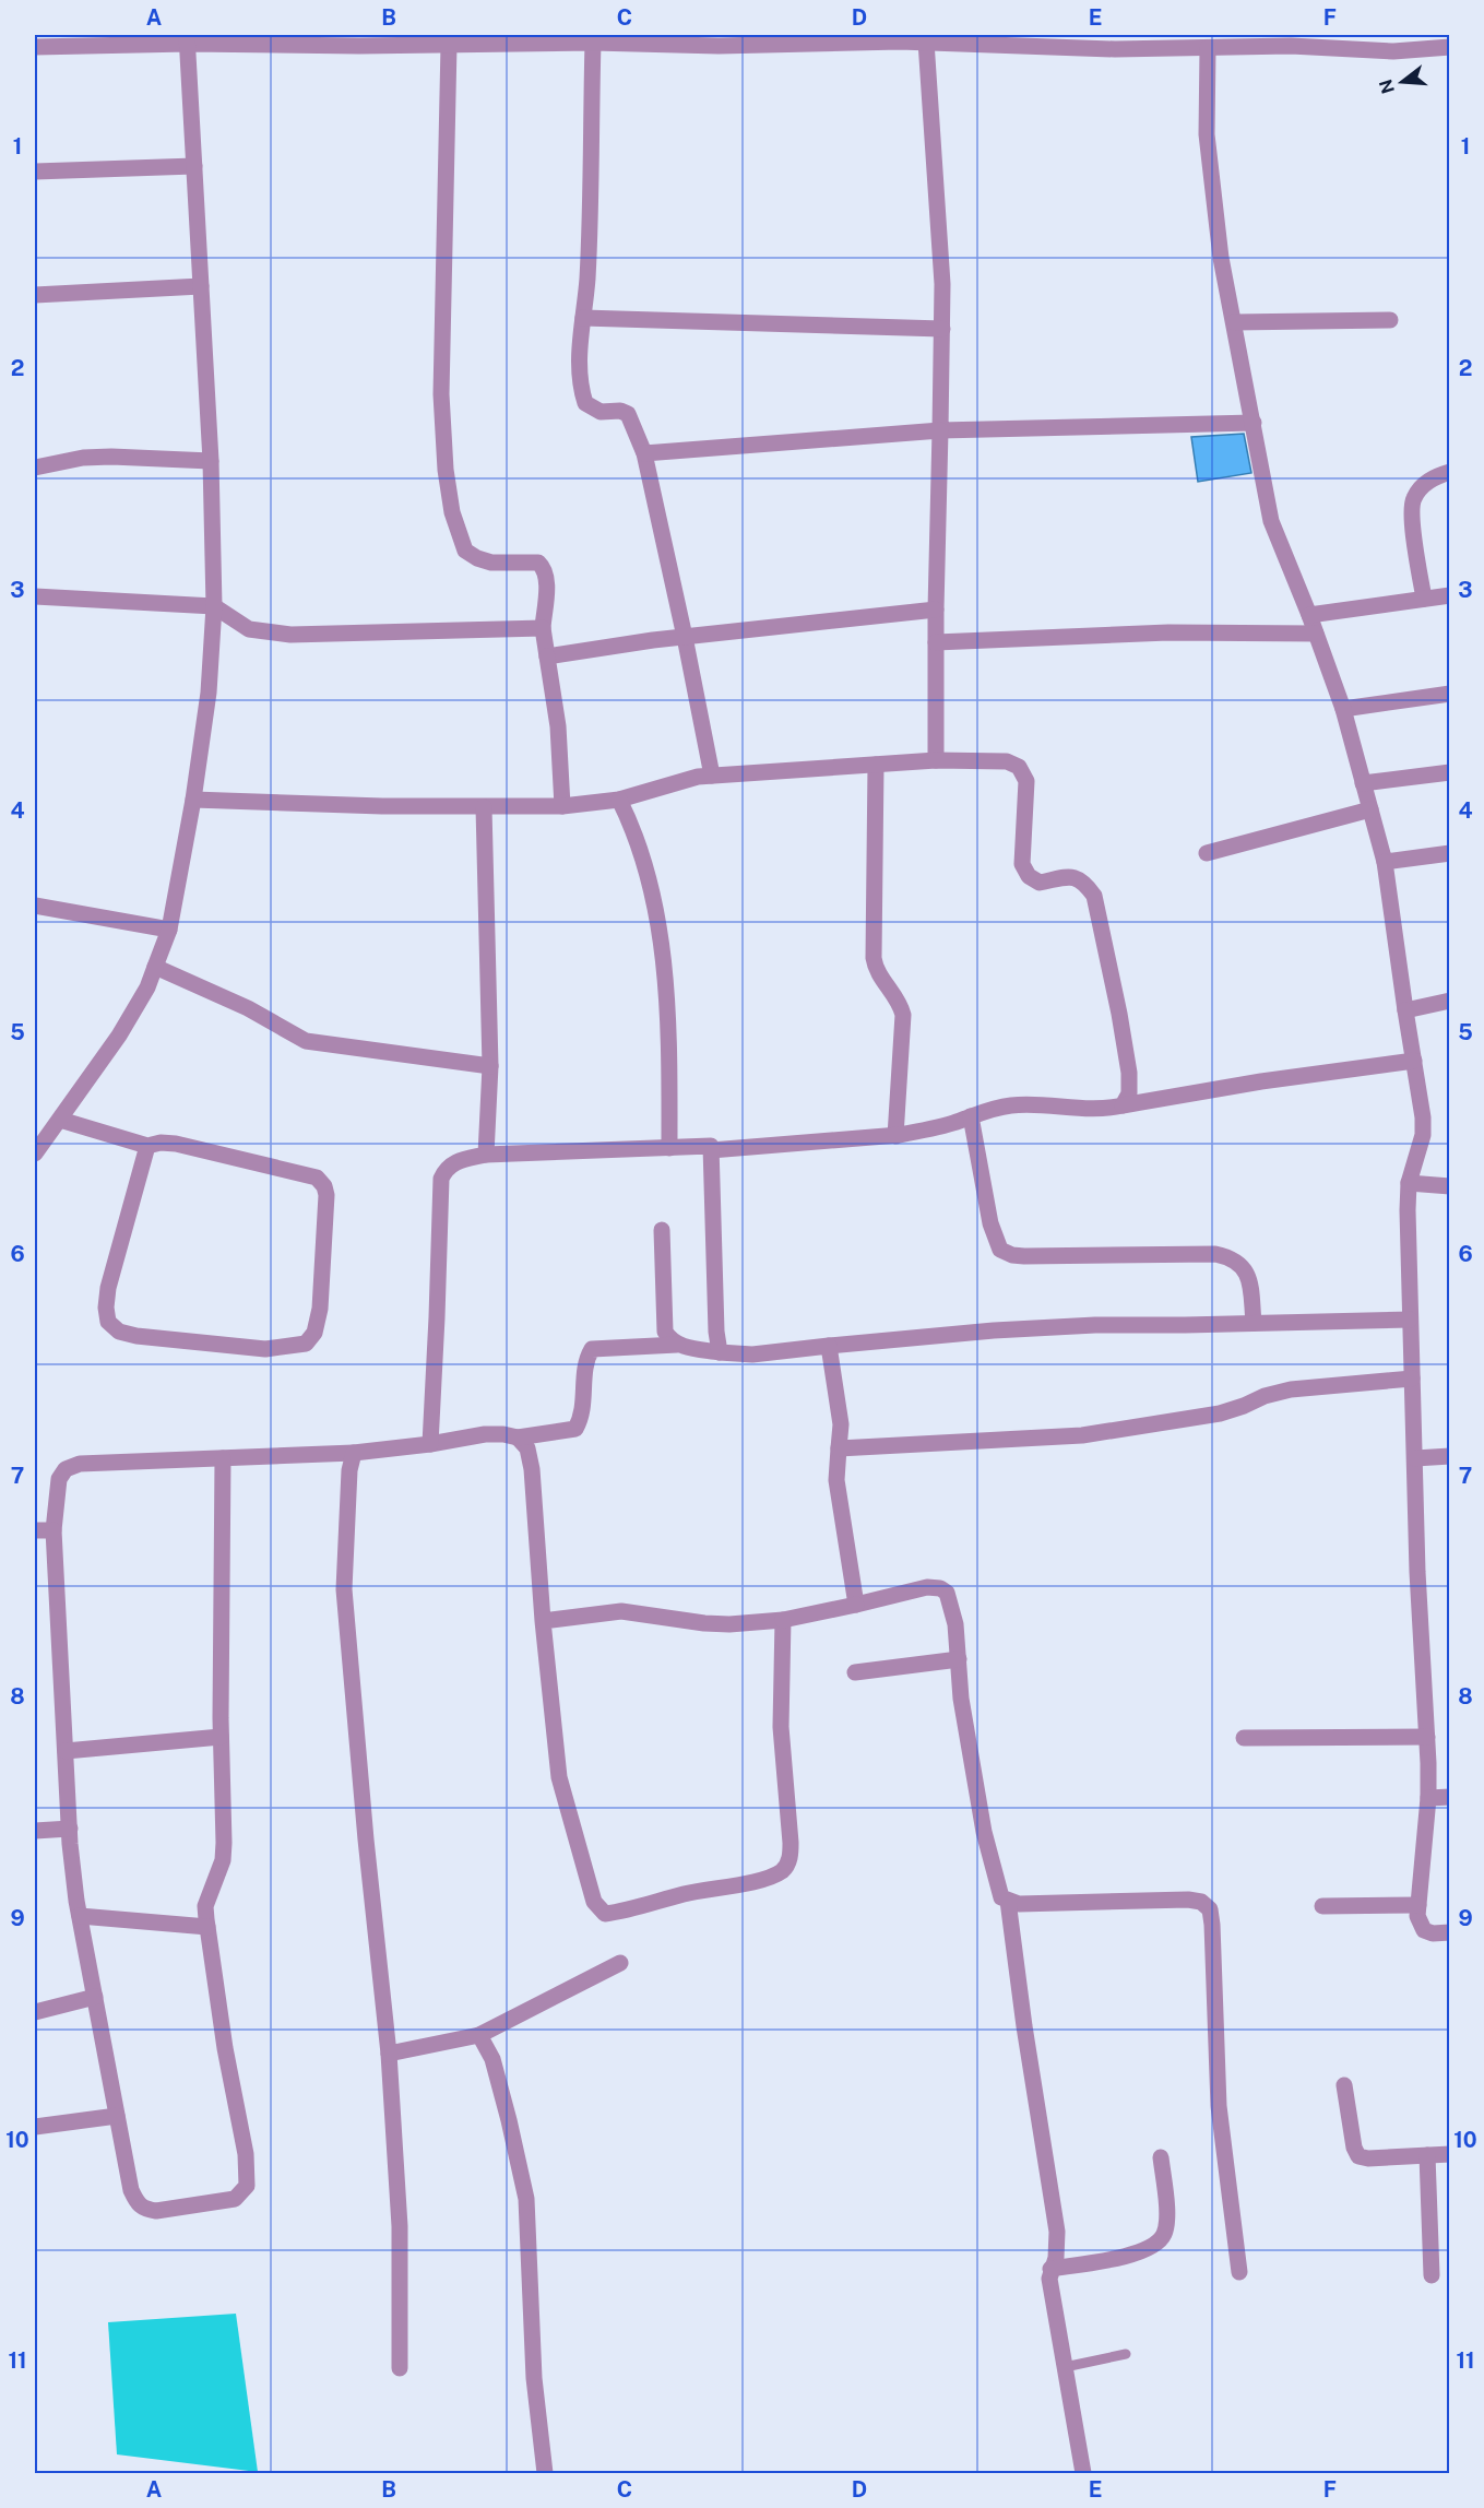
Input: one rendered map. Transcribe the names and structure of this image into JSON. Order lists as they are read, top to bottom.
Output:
{
  "north": "left",
  "grid": {
    "columns": [
      "A",
      "B",
      "C",
      "D",
      "E",
      "F"
    ],
    "rows": [
      "1",
      "2",
      "3",
      "4",
      "5",
      "6",
      "7",
      "8",
      "9",
      "10",
      "11"
    ]
  }
}
